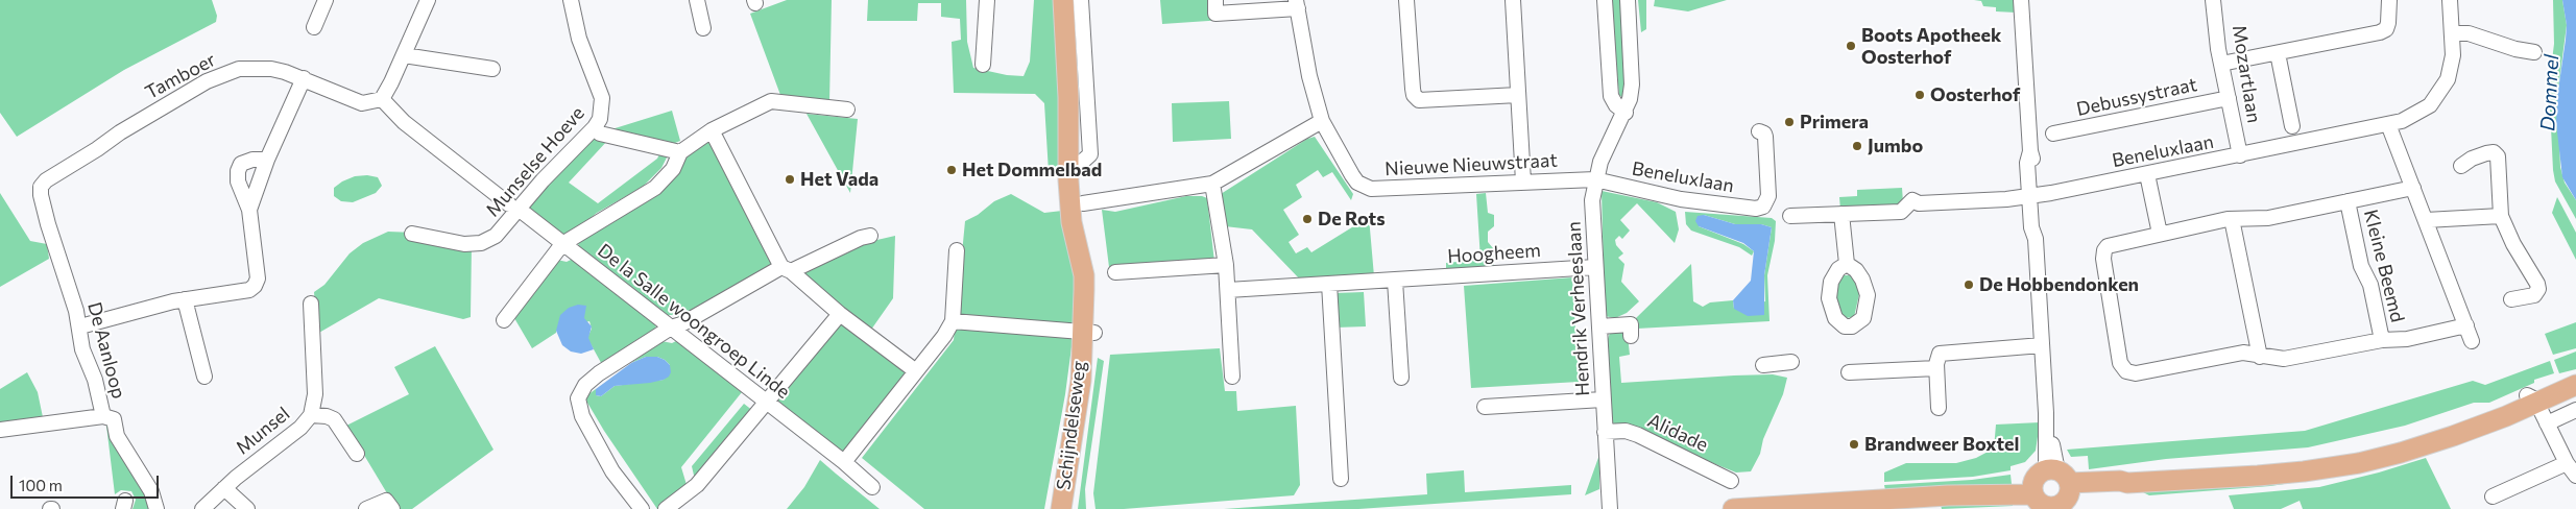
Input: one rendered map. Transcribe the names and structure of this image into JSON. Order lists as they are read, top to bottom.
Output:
{
  "streets": {
    "main road": ["Schijndelseweg"],
    "street": [
      "Mozartlaan",
      "Tamboer",
      "Debussystraat",
      "Beneluxlaan",
      "Munselse Hoeve",
      "Nieuwe Nieuwstraat",
      "Hoogheem",
      "Kleine Beemd",
      "Hendrik Verheeslaan",
      "De la Salle woongroep Linde",
      "De Aanloop",
      "Munsel",
      "Alidade"
    ]
  },
  "crossings": [
    ["Mozartlaan", "Debussystraat"],
    ["Mozartlaan", "Beneluxlaan"],
    ["Tamboer", "De la Salle woongroep Linde"],
    ["Tamboer", "De Aanloop"],
    ["Beneluxlaan", "Nieuwe Nieuwstraat"],
    ["Beneluxlaan", "Hendrik Verheeslaan"],
    ["Munselse Hoeve", "De la Salle woongroep Linde"],
    ["Nieuwe Nieuwstraat", "Hendrik Verheeslaan"],
    ["Hoogheem", "Hendrik Verheeslaan"],
    ["Hendrik Verheeslaan", "Alidade"]
  ],
  "water": ["Dommel"],
  "places": [
    "Boots Apotheek Oosterhof",
    "Oosterhof",
    "Primera",
    "Jumbo",
    "Het Dommelbad",
    "Het Vada",
    "De Rots",
    "De Hobbendonken",
    "Brandweer Boxtel"
  ],
  "scale_bar": "100 m"
}
